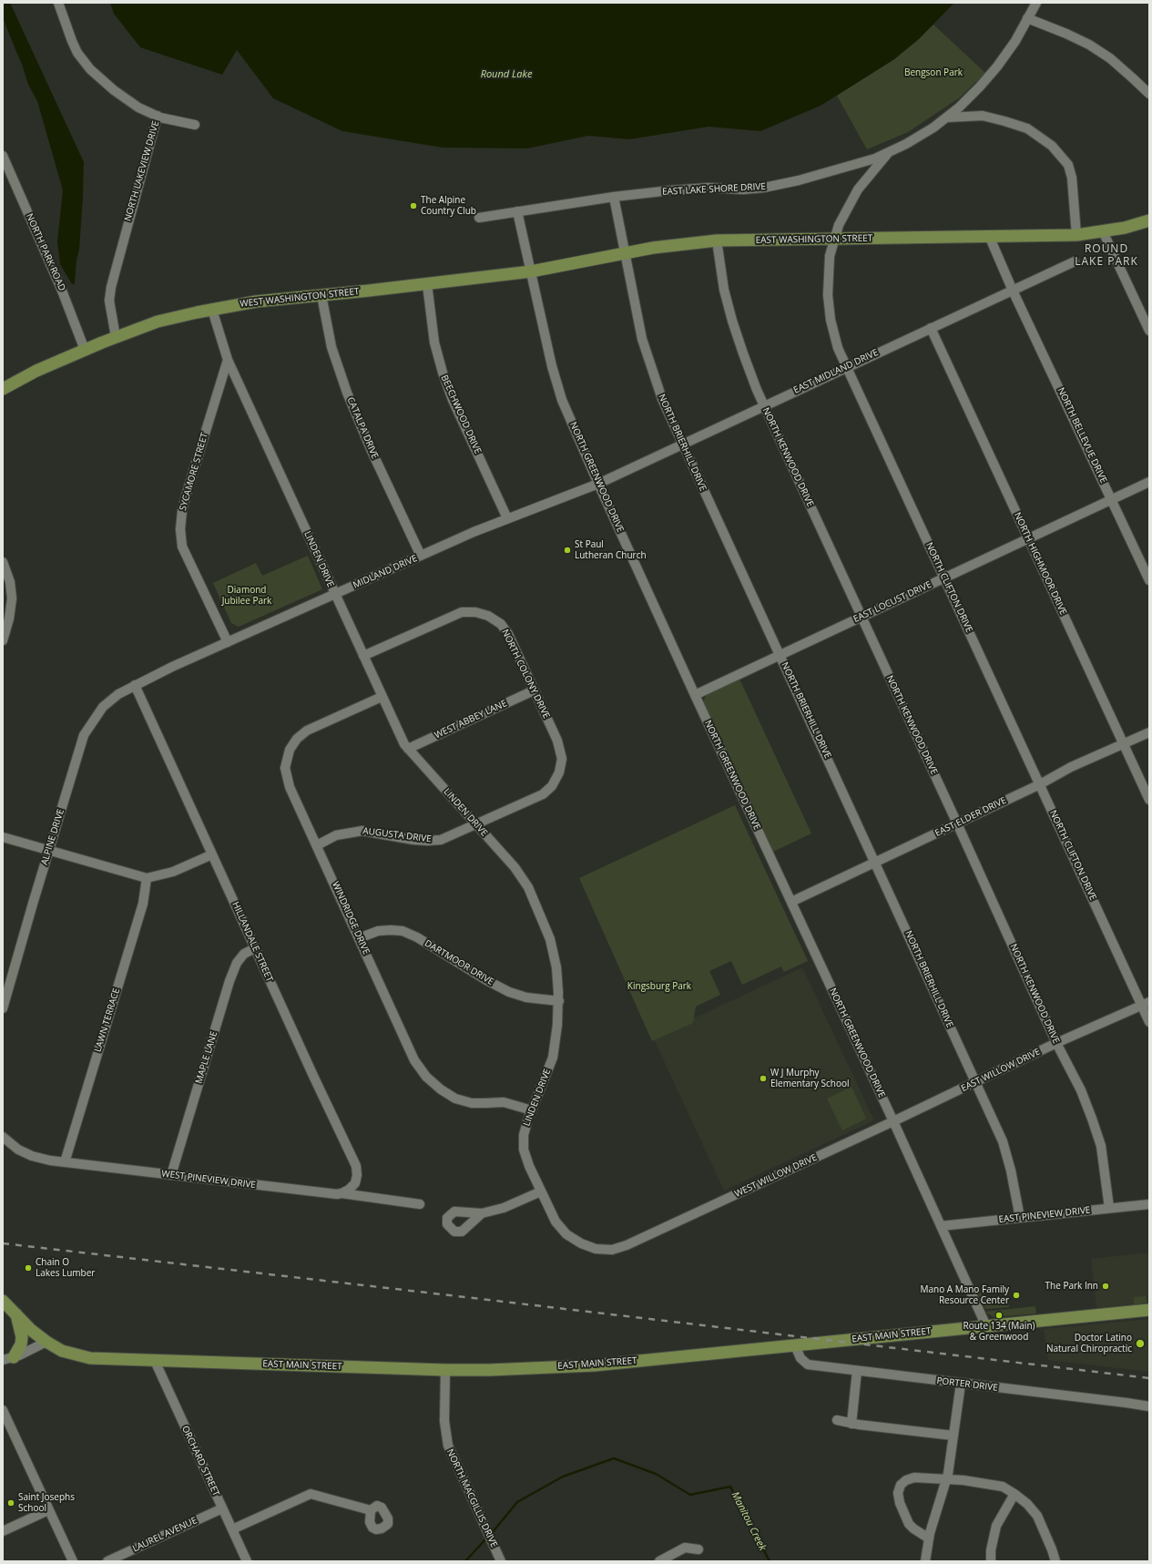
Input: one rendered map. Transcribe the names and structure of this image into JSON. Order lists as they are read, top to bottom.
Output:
{
  "streets": {
    "main road": ["EAST WASHINGTON STREET", "WEST WASHINGTON STREET", "EAST MAIN STREET"],
    "street": [
      "NORTH LAKEVIEW DRIVE",
      "EAST LAKE SHORE DRIVE",
      "NORTH PARK ROAD",
      "EAST MIDLAND DRIVE",
      "BEECHWOOD DRIVE",
      "CATALPA DRIVE",
      "NORTH BELLEVUE DRIVE",
      "NORTH BRIERHILL DRIVE",
      "NORTH KENWOOD DRIVE",
      "SYCAMORE STREET",
      "NORTH GREENWOOD DRIVE",
      "LINDEN DRIVE",
      "NORTH HIGHMOOR DRIVE",
      "MIDLAND DRIVE",
      "NORTH CLIFTON DRIVE",
      "EAST LOCUST DRIVE",
      "NORTH COLONY DRIVE",
      "WEST ABBEY LANE",
      "EAST ELDER DRIVE",
      "AUGUSTA DRIVE",
      "ALPINE DRIVE",
      "WINDRIDGE DRIVE",
      "HILLANDALE STREET",
      "DARTMOOR DRIVE",
      "LAWN TERRACE",
      "MAPLE LANE",
      "EAST WILLOW DRIVE",
      "WEST WILLOW DRIVE",
      "WEST PINEVIEW DRIVE",
      "EAST PINEVIEW DRIVE",
      "PORTER DRIVE",
      "ORCHARD STREET",
      "NORTH MACGILLIS DRIVE",
      "LAUREL AVENUE"
    ]
  },
  "crossings": [
    ["NORTH LAKEVIEW DRIVE", "WEST WASHINGTON STREET"],
    ["EAST LAKE SHORE DRIVE", "NORTH BRIERHILL DRIVE"],
    ["EAST LAKE SHORE DRIVE", "NORTH GREENWOOD DRIVE"],
    ["EAST LAKE SHORE DRIVE", "NORTH CLIFTON DRIVE"],
    ["EAST WASHINGTON STREET", "WEST WASHINGTON STREET"],
    ["EAST WASHINGTON STREET", "NORTH BELLEVUE DRIVE"],
    ["EAST WASHINGTON STREET", "NORTH BRIERHILL DRIVE"],
    ["EAST WASHINGTON STREET", "NORTH KENWOOD DRIVE"],
    ["EAST WASHINGTON STREET", "NORTH GREENWOOD DRIVE"],
    ["EAST WASHINGTON STREET", "NORTH CLIFTON DRIVE"],
    ["NORTH PARK ROAD", "WEST WASHINGTON STREET"],
    ["WEST WASHINGTON STREET", "BEECHWOOD DRIVE"],
    ["WEST WASHINGTON STREET", "CATALPA DRIVE"],
    ["WEST WASHINGTON STREET", "LINDEN DRIVE"],
    ["EAST MIDLAND DRIVE", "NORTH BELLEVUE DRIVE"],
    ["EAST MIDLAND DRIVE", "NORTH BRIERHILL DRIVE"],
    ["EAST MIDLAND DRIVE", "NORTH KENWOOD DRIVE"],
    ["EAST MIDLAND DRIVE", "NORTH GREENWOOD DRIVE"],
    ["EAST MIDLAND DRIVE", "NORTH HIGHMOOR DRIVE"],
    ["EAST MIDLAND DRIVE", "MIDLAND DRIVE"],
    ["EAST MIDLAND DRIVE", "NORTH CLIFTON DRIVE"],
    ["BEECHWOOD DRIVE", "MIDLAND DRIVE"],
    ["CATALPA DRIVE", "MIDLAND DRIVE"],
    ["NORTH BELLEVUE DRIVE", "EAST LOCUST DRIVE"],
    ["NORTH BRIERHILL DRIVE", "EAST LOCUST DRIVE"],
    ["NORTH BRIERHILL DRIVE", "EAST ELDER DRIVE"],
    ["NORTH BRIERHILL DRIVE", "EAST WILLOW DRIVE"],
    ["NORTH BRIERHILL DRIVE", "EAST PINEVIEW DRIVE"],
    ["NORTH KENWOOD DRIVE", "EAST LOCUST DRIVE"],
    ["NORTH KENWOOD DRIVE", "EAST ELDER DRIVE"],
    ["NORTH KENWOOD DRIVE", "EAST WILLOW DRIVE"],
    ["NORTH KENWOOD DRIVE", "EAST PINEVIEW DRIVE"],
    ["SYCAMORE STREET", "LINDEN DRIVE"],
    ["SYCAMORE STREET", "MIDLAND DRIVE"],
    ["NORTH GREENWOOD DRIVE", "MIDLAND DRIVE"],
    ["NORTH GREENWOOD DRIVE", "EAST LOCUST DRIVE"],
    ["NORTH GREENWOOD DRIVE", "EAST ELDER DRIVE"],
    ["NORTH GREENWOOD DRIVE", "EAST WILLOW DRIVE"],
    ["NORTH GREENWOOD DRIVE", "WEST WILLOW DRIVE"],
    ["NORTH GREENWOOD DRIVE", "EAST PINEVIEW DRIVE"],
    ["NORTH GREENWOOD DRIVE", "EAST MAIN STREET"],
    ["LINDEN DRIVE", "MIDLAND DRIVE"],
    ["LINDEN DRIVE", "NORTH COLONY DRIVE"],
    ["LINDEN DRIVE", "WEST ABBEY LANE"],
    ["LINDEN DRIVE", "AUGUSTA DRIVE"],
    ["LINDEN DRIVE", "WINDRIDGE DRIVE"],
    ["LINDEN DRIVE", "DARTMOOR DRIVE"],
    ["LINDEN DRIVE", "WEST WILLOW DRIVE"],
    ["NORTH HIGHMOOR DRIVE", "EAST LOCUST DRIVE"],
    ["NORTH HIGHMOOR DRIVE", "EAST ELDER DRIVE"],
    ["MIDLAND DRIVE", "ALPINE DRIVE"],
    ["MIDLAND DRIVE", "HILLANDALE STREET"],
    ["NORTH CLIFTON DRIVE", "EAST LOCUST DRIVE"],
    ["NORTH CLIFTON DRIVE", "EAST ELDER DRIVE"],
    ["NORTH CLIFTON DRIVE", "EAST WILLOW DRIVE"],
    ["NORTH COLONY DRIVE", "WEST ABBEY LANE"],
    ["NORTH COLONY DRIVE", "AUGUSTA DRIVE"],
    ["AUGUSTA DRIVE", "WINDRIDGE DRIVE"],
    ["ALPINE DRIVE", "HILLANDALE STREET"],
    ["WINDRIDGE DRIVE", "DARTMOOR DRIVE"],
    ["HILLANDALE STREET", "MAPLE LANE"],
    ["HILLANDALE STREET", "WEST PINEVIEW DRIVE"],
    ["LAWN TERRACE", "WEST PINEVIEW DRIVE"],
    ["MAPLE LANE", "WEST PINEVIEW DRIVE"],
    ["EAST WILLOW DRIVE", "WEST WILLOW DRIVE"],
    ["EAST MAIN STREET", "PORTER DRIVE"],
    ["EAST MAIN STREET", "ORCHARD STREET"],
    ["EAST MAIN STREET", "NORTH MACGILLIS DRIVE"],
    ["ORCHARD STREET", "LAUREL AVENUE"]
  ],
  "districts": ["ROUND LAKE PARK"],
  "water": ["Round Lake", "Manitou Creek"],
  "parks": ["Bengson Park", "Diamond Jubilee Park", "Kingsburg Park"],
  "places": [
    "The Alpine Country Club",
    "St Paul Lutheran Church",
    "W J Murphy Elementary School",
    "Chain O Lakes Lumber",
    "The Park Inn",
    "Mano A Mano Family Resource Center",
    "Route 134 (Main) & Greenwood",
    "Doctor Latino Natural Chiropractic",
    "Saint Josephs School"
  ]
}
